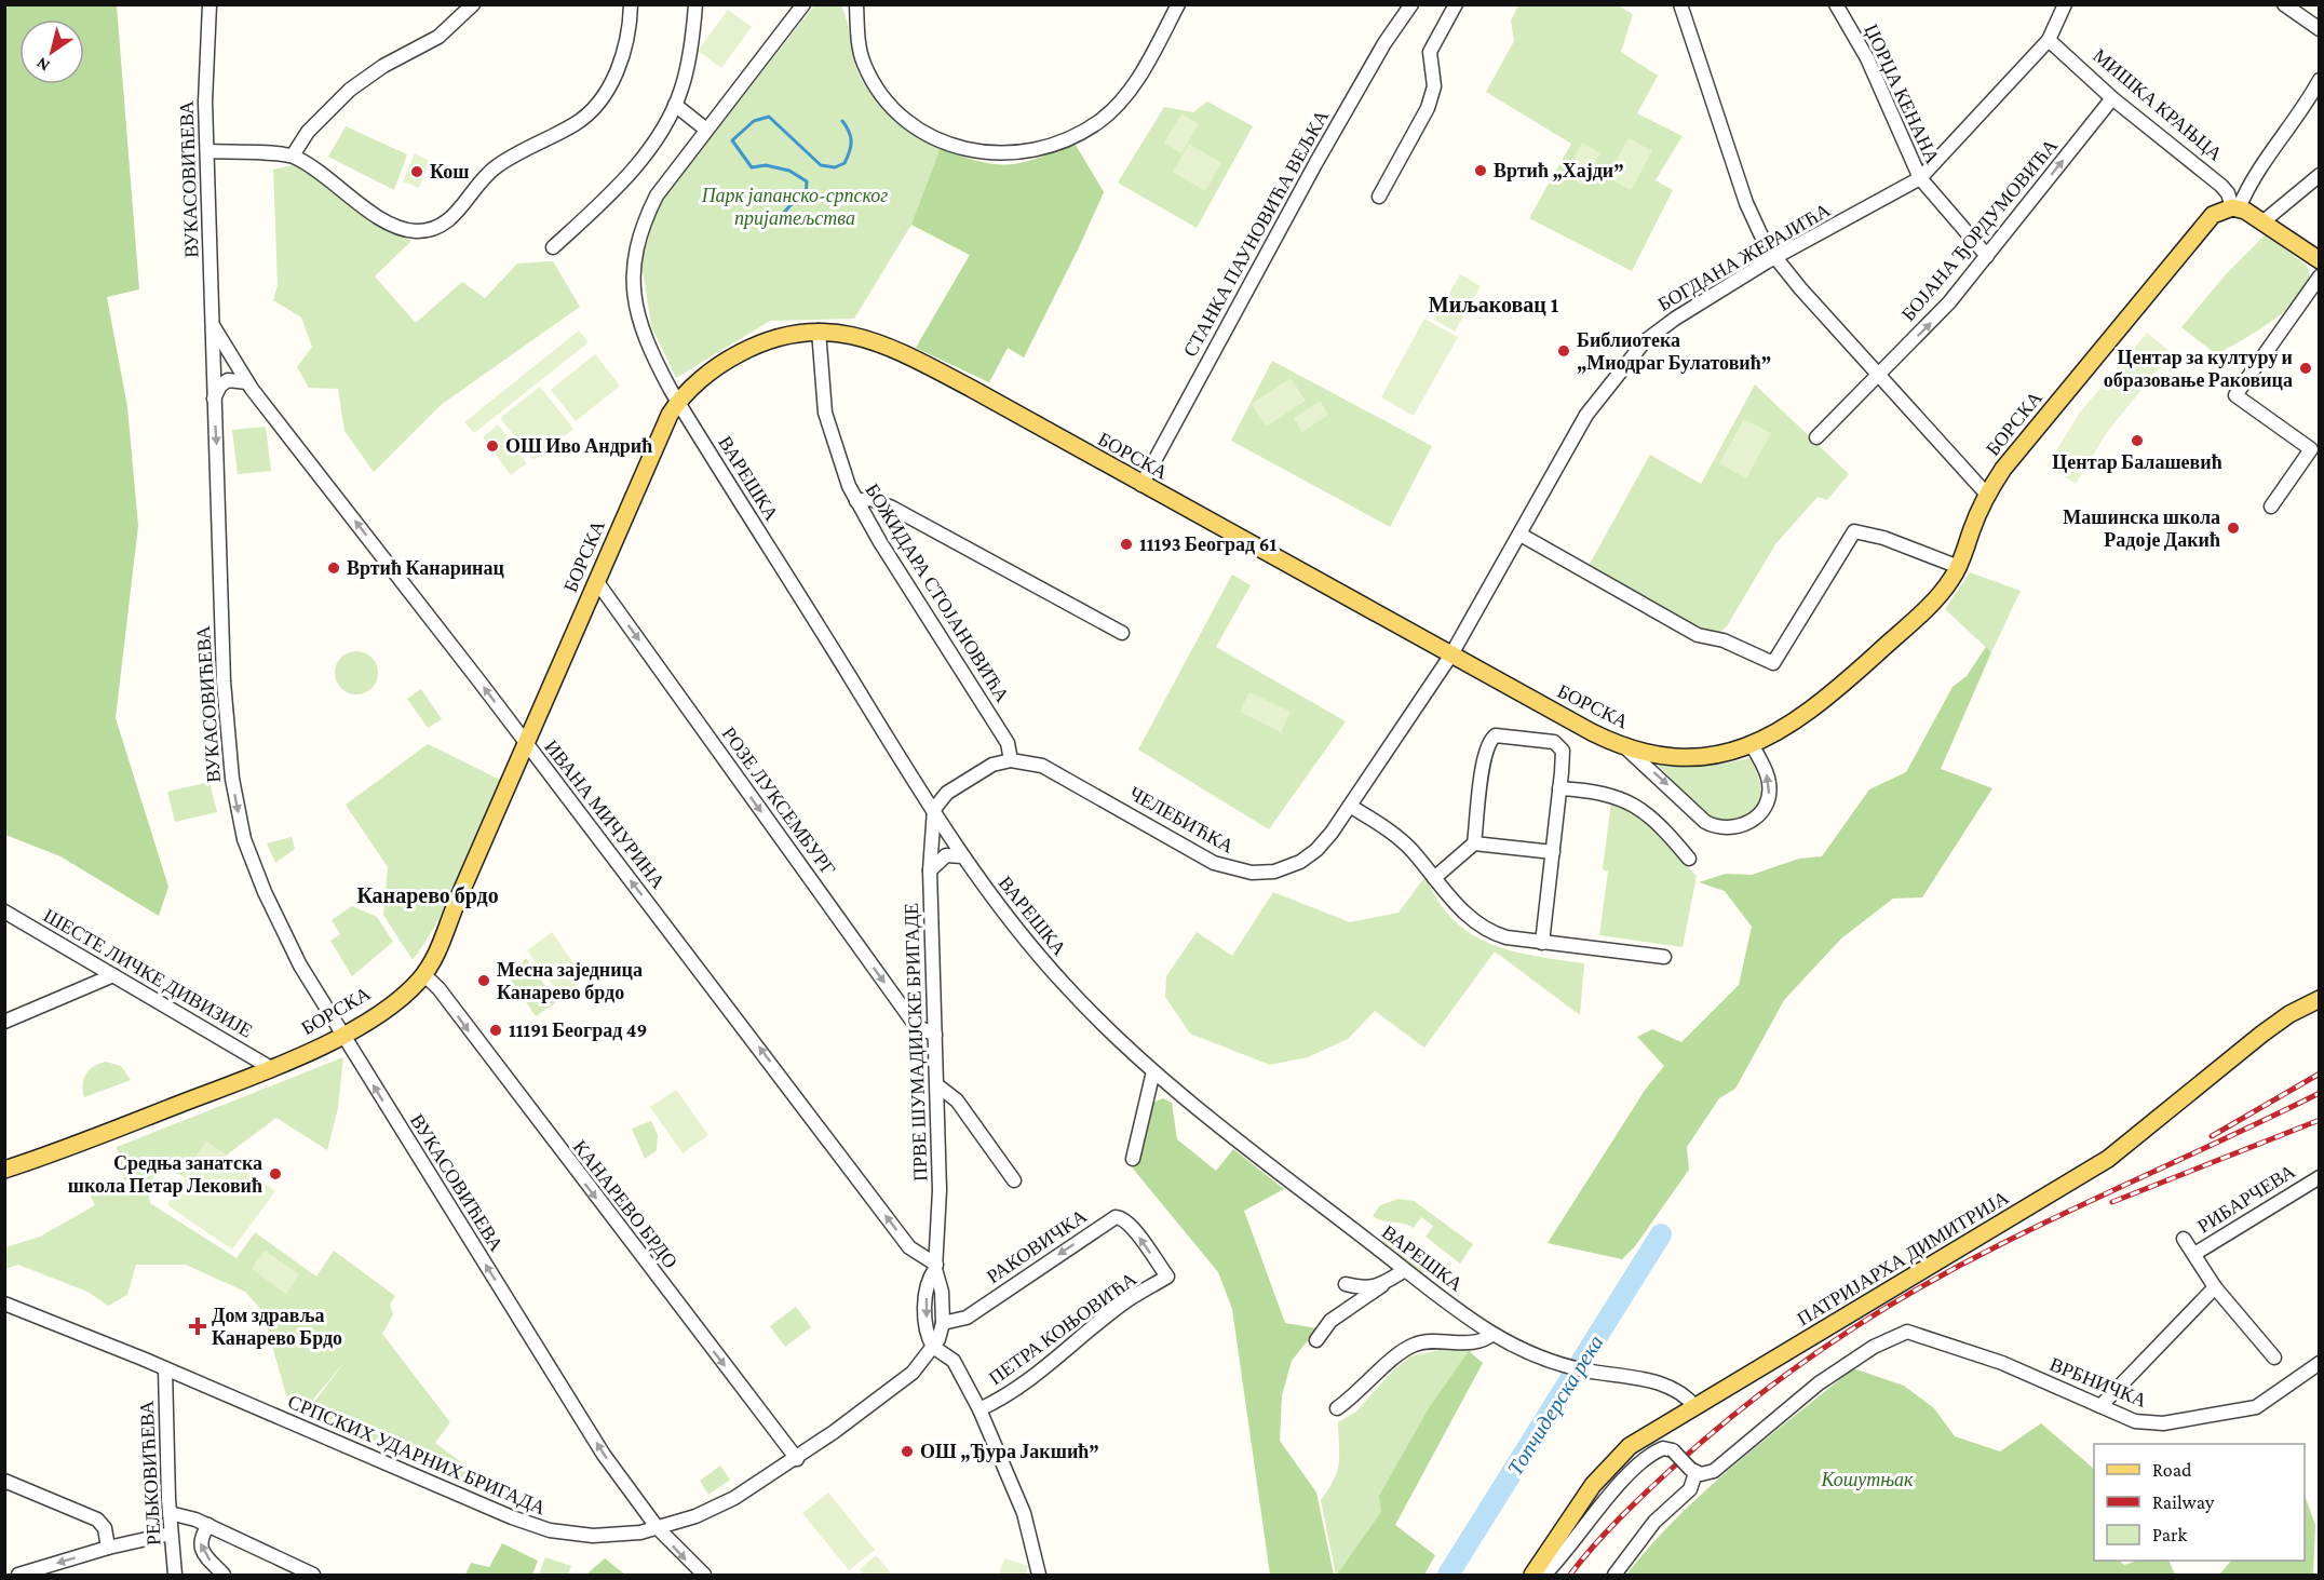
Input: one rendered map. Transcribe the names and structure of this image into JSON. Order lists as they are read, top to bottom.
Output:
{
  "streets": {
    "main road": ["МИШКА КРАЊЦА", "БОРСКА", "ПАТРИЈАРХА ДИМИТРИЈА"],
    "street": [
      "ЏОРЏА КЕНАНА",
      "ВУКАСОВИЋЕВА",
      "БОЈАНА ЂОРДУМОВИЋА",
      "СТАНКА ПАУНОВИЋА ВЕЉКА",
      "БОГДАНА ЖЕРАЈИЋА",
      "ВАРЕШКА",
      "БОЖИДАРА СТОЈАНОВИЋА",
      "РОЗЕ ЛУКСЕМБУРГ",
      "ИВАНА МИЧУРИНА",
      "ЧЕЛЕБИЋКА",
      "ШЕСТЕ ЛИЧКЕ ДИВИЗИЈЕ",
      "ПРВЕ ШУМАДИЈСКЕ БРИГАДЕ",
      "РИБАРЧЕВА",
      "КАНАРЕВО БРДО",
      "РАКОВИЧКА",
      "ПЕТРА КОЊОВИЋА",
      "ВРБНИЧКА",
      "СРПСКИХ УДАРНИХ БРИГАДА",
      "РЕЉКОВИЋЕВА"
    ]
  },
  "crossings": [
    ["ЏОРЏА КЕНАНА", "БОЈАНА ЂОРДУМОВИЋА"],
    ["ЏОРЏА КЕНАНА", "БОГДАНА ЖЕРАЈИЋА"],
    ["МИШКА КРАЊЦА", "БОЈАНА ЂОРДУМОВИЋА"],
    ["МИШКА КРАЊЦА", "БОГДАНА ЖЕРАЈИЋА"],
    ["МИШКА КРАЊЦА", "БОРСКА"],
    ["ВУКАСОВИЋЕВА", "БОРСКА"],
    ["ВУКАСОВИЋЕВА", "ИВАНА МИЧУРИНА"],
    ["ВУКАСОВИЋЕВА", "СРПСКИХ УДАРНИХ БРИГАДА"],
    ["СТАНКА ПАУНОВИЋА ВЕЉКА", "БОРСКА"],
    ["БОГДАНА ЖЕРАЈИЋА", "БОРСКА"],
    ["БОГДАНА ЖЕРАЈИЋА", "ЧЕЛЕБИЋКА"],
    ["БОРСКА", "ВАРЕШКА"],
    ["БОРСКА", "БОЖИДАРА СТОЈАНОВИЋА"],
    ["БОРСКА", "РОЗЕ ЛУКСЕМБУРГ"],
    ["БОРСКА", "ИВАНА МИЧУРИНА"],
    ["БОРСКА", "ЧЕЛЕБИЋКА"],
    ["БОРСКА", "ШЕСТЕ ЛИЧКЕ ДИВИЗИЈЕ"],
    ["БОРСКА", "КАНАРЕВО БРДО"],
    ["ВАРЕШКА", "ПРВЕ ШУМАДИЈСКЕ БРИГАДЕ"],
    ["ВАРЕШКА", "ПАТРИЈАРХА ДИМИТРИЈА"],
    ["БОЖИДАРА СТОЈАНОВИЋА", "ЧЕЛЕБИЋКА"],
    ["РОЗЕ ЛУКСЕМБУРГ", "ПРВЕ ШУМАДИЈСКЕ БРИГАДЕ"],
    ["ИВАНА МИЧУРИНА", "ПРВЕ ШУМАДИЈСКЕ БРИГАДЕ"],
    ["ПРВЕ ШУМАДИЈСКЕ БРИГАДЕ", "РАКОВИЧКА"],
    ["ПРВЕ ШУМАДИЈСКЕ БРИГАДЕ", "ПЕТРА КОЊОВИЋА"],
    ["ПРВЕ ШУМАДИЈСКЕ БРИГАДЕ", "СРПСКИХ УДАРНИХ БРИГАДА"],
    ["КАНАРЕВО БРДО", "СРПСКИХ УДАРНИХ БРИГАДА"],
    ["РАКОВИЧКА", "ПЕТРА КОЊОВИЋА"],
    ["ПЕТРА КОЊОВИЋА", "СРПСКИХ УДАРНИХ БРИГАДА"],
    ["СРПСКИХ УДАРНИХ БРИГАДА", "РЕЉКОВИЋЕВА"]
  ],
  "one_way": [
    "БОЈАНА ЂОРДУМОВИЋА",
    "РОЗЕ ЛУКСЕМБУРГ",
    "ИВАНА МИЧУРИНА",
    "КАНАРЕВО БРДО",
    "РАКОВИЧКА"
  ],
  "districts": ["Миљаковац 1", "Канарево брдо"],
  "water": ["Топчидерска река"],
  "parks": ["Парк јапанско-српског пријатељства", "Кошутњак"],
  "places": {
    "other": [
      "Вртић „Хајди”",
      "Кош",
      "Библиотека „Миодраг Булатовић”",
      "Центар за културу и образовање Раковица",
      "Центар Балашевић",
      "ОШ Иво Андрић",
      "Машинска школа Радоје Дакић",
      "11193 Београд 61",
      "Вртић Канаринац",
      "Месна заједница Канарево брдо",
      "11191 Београд 49",
      "Средња занатска школа Петар Лековић",
      "ОШ „Ђура Јакшић”"
    ],
    "health": ["Дом здравља Канарево Брдо"]
  },
  "legend": ["Road", "Railway", "Park"],
  "north": "bottom left"
}
